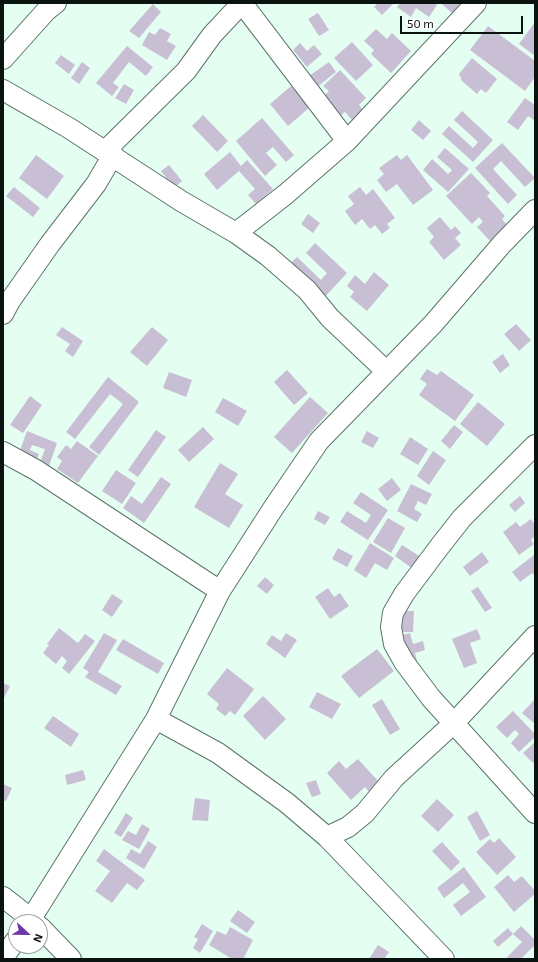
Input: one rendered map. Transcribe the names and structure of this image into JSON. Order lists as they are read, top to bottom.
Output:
{
  "scale_bar": "50 m",
  "north": "right"
}
